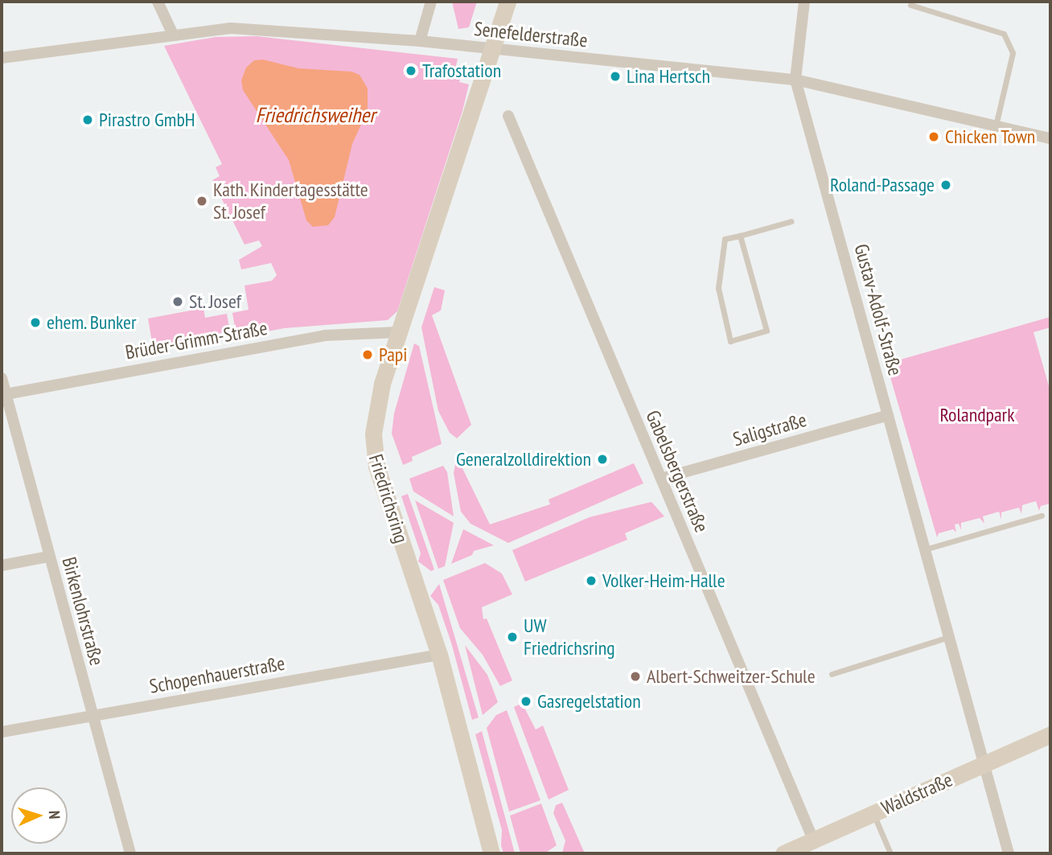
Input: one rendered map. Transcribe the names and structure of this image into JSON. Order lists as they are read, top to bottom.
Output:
{
  "streets": {
    "street": [
      "Senefelderstraße",
      "Gustav-Adolf-Straße",
      "Brüder-Grimm-Straße",
      "Saligstraße",
      "Gabelsbergerstraße",
      "Friedrichsring",
      "Birkenlohrstraße",
      "Schopenhauerstraße",
      "Waldstraße"
    ]
  },
  "crossings": [
    ["Senefelderstraße", "Gustav-Adolf-Straße"],
    ["Senefelderstraße", "Friedrichsring"],
    ["Gustav-Adolf-Straße", "Saligstraße"],
    ["Gustav-Adolf-Straße", "Waldstraße"],
    ["Brüder-Grimm-Straße", "Friedrichsring"],
    ["Brüder-Grimm-Straße", "Birkenlohrstraße"],
    ["Saligstraße", "Gabelsbergerstraße"],
    ["Gabelsbergerstraße", "Waldstraße"],
    ["Friedrichsring", "Schopenhauerstraße"],
    ["Birkenlohrstraße", "Schopenhauerstraße"]
  ],
  "water": ["Friedrichsweiher"],
  "parks": ["Rolandpark"],
  "places": [
    "Trafostation",
    "Lina Hertsch",
    "Pirastro GmbH",
    "Chicken Town",
    "Roland-Passage",
    "Kath. Kindertagesstätte St. Josef",
    "St. Josef",
    "ehem. Bunker",
    "Papi",
    "Generalzolldirektion",
    "Volker-Heim-Halle",
    "UW Friedrichsring",
    "Albert-Schweitzer-Schule",
    "Gasregelstation"
  ],
  "north": "right"
}
